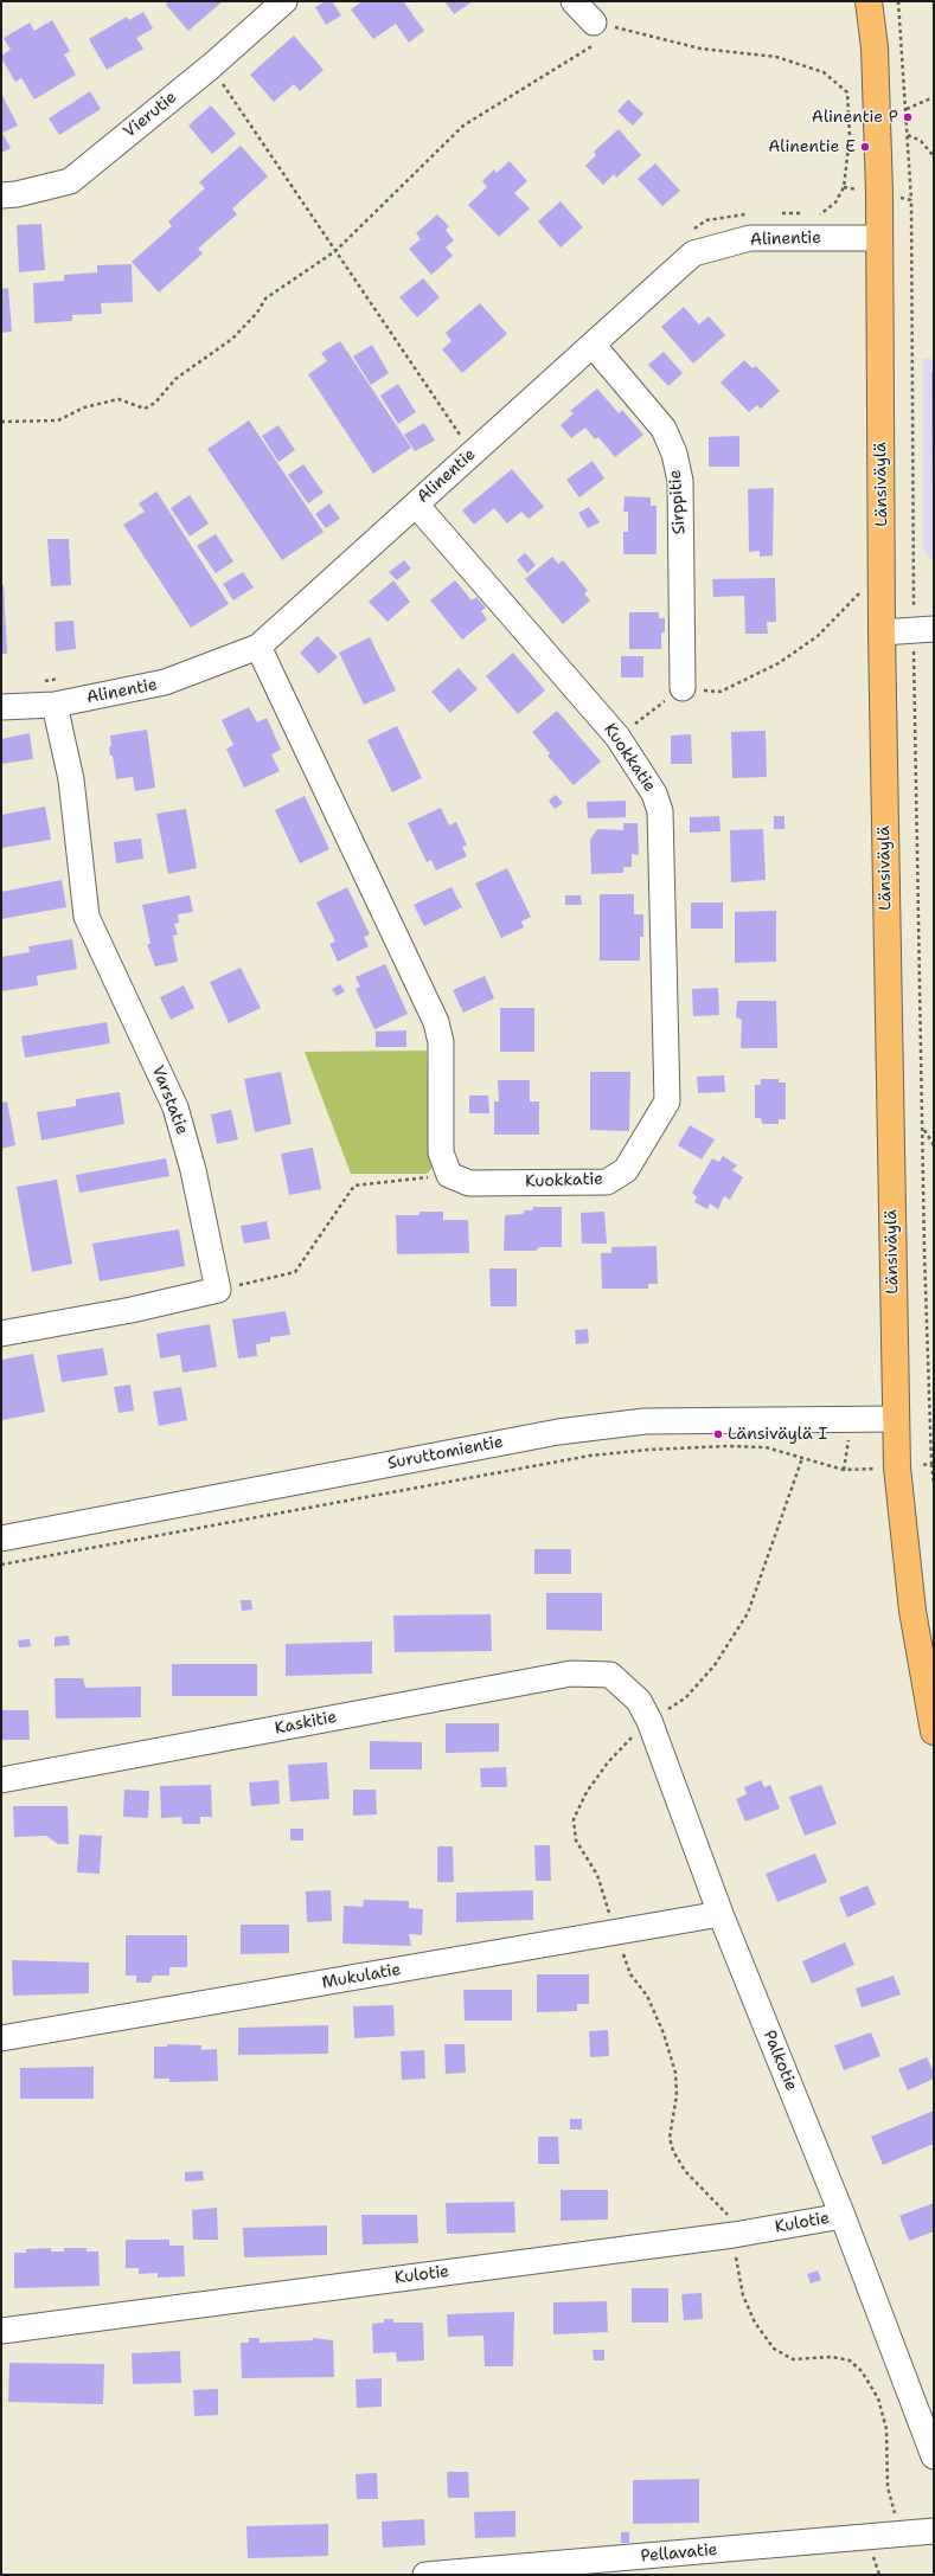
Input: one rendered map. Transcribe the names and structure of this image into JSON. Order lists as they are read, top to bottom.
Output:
{
  "streets": {
    "main road": ["Länsiväylä"],
    "street": [
      "Vierutie",
      "Alinentie",
      "Sirppitie",
      "Kuokkatie",
      "Varstatie",
      "Suruttomientie",
      "Kaskitie",
      "Mukulatie",
      "Palkotie",
      "Kulotie",
      "Pellavatie"
    ]
  },
  "crossings": [
    ["Alinentie", "Länsiväylä"],
    ["Alinentie", "Sirppitie"],
    ["Alinentie", "Kuokkatie"],
    ["Alinentie", "Varstatie"],
    ["Länsiväylä", "Suruttomientie"],
    ["Kaskitie", "Palkotie"],
    ["Mukulatie", "Palkotie"],
    ["Palkotie", "Kulotie"]
  ],
  "places": ["Alinentie P", "Alinentie E", "Länsiväylä I"]
}
